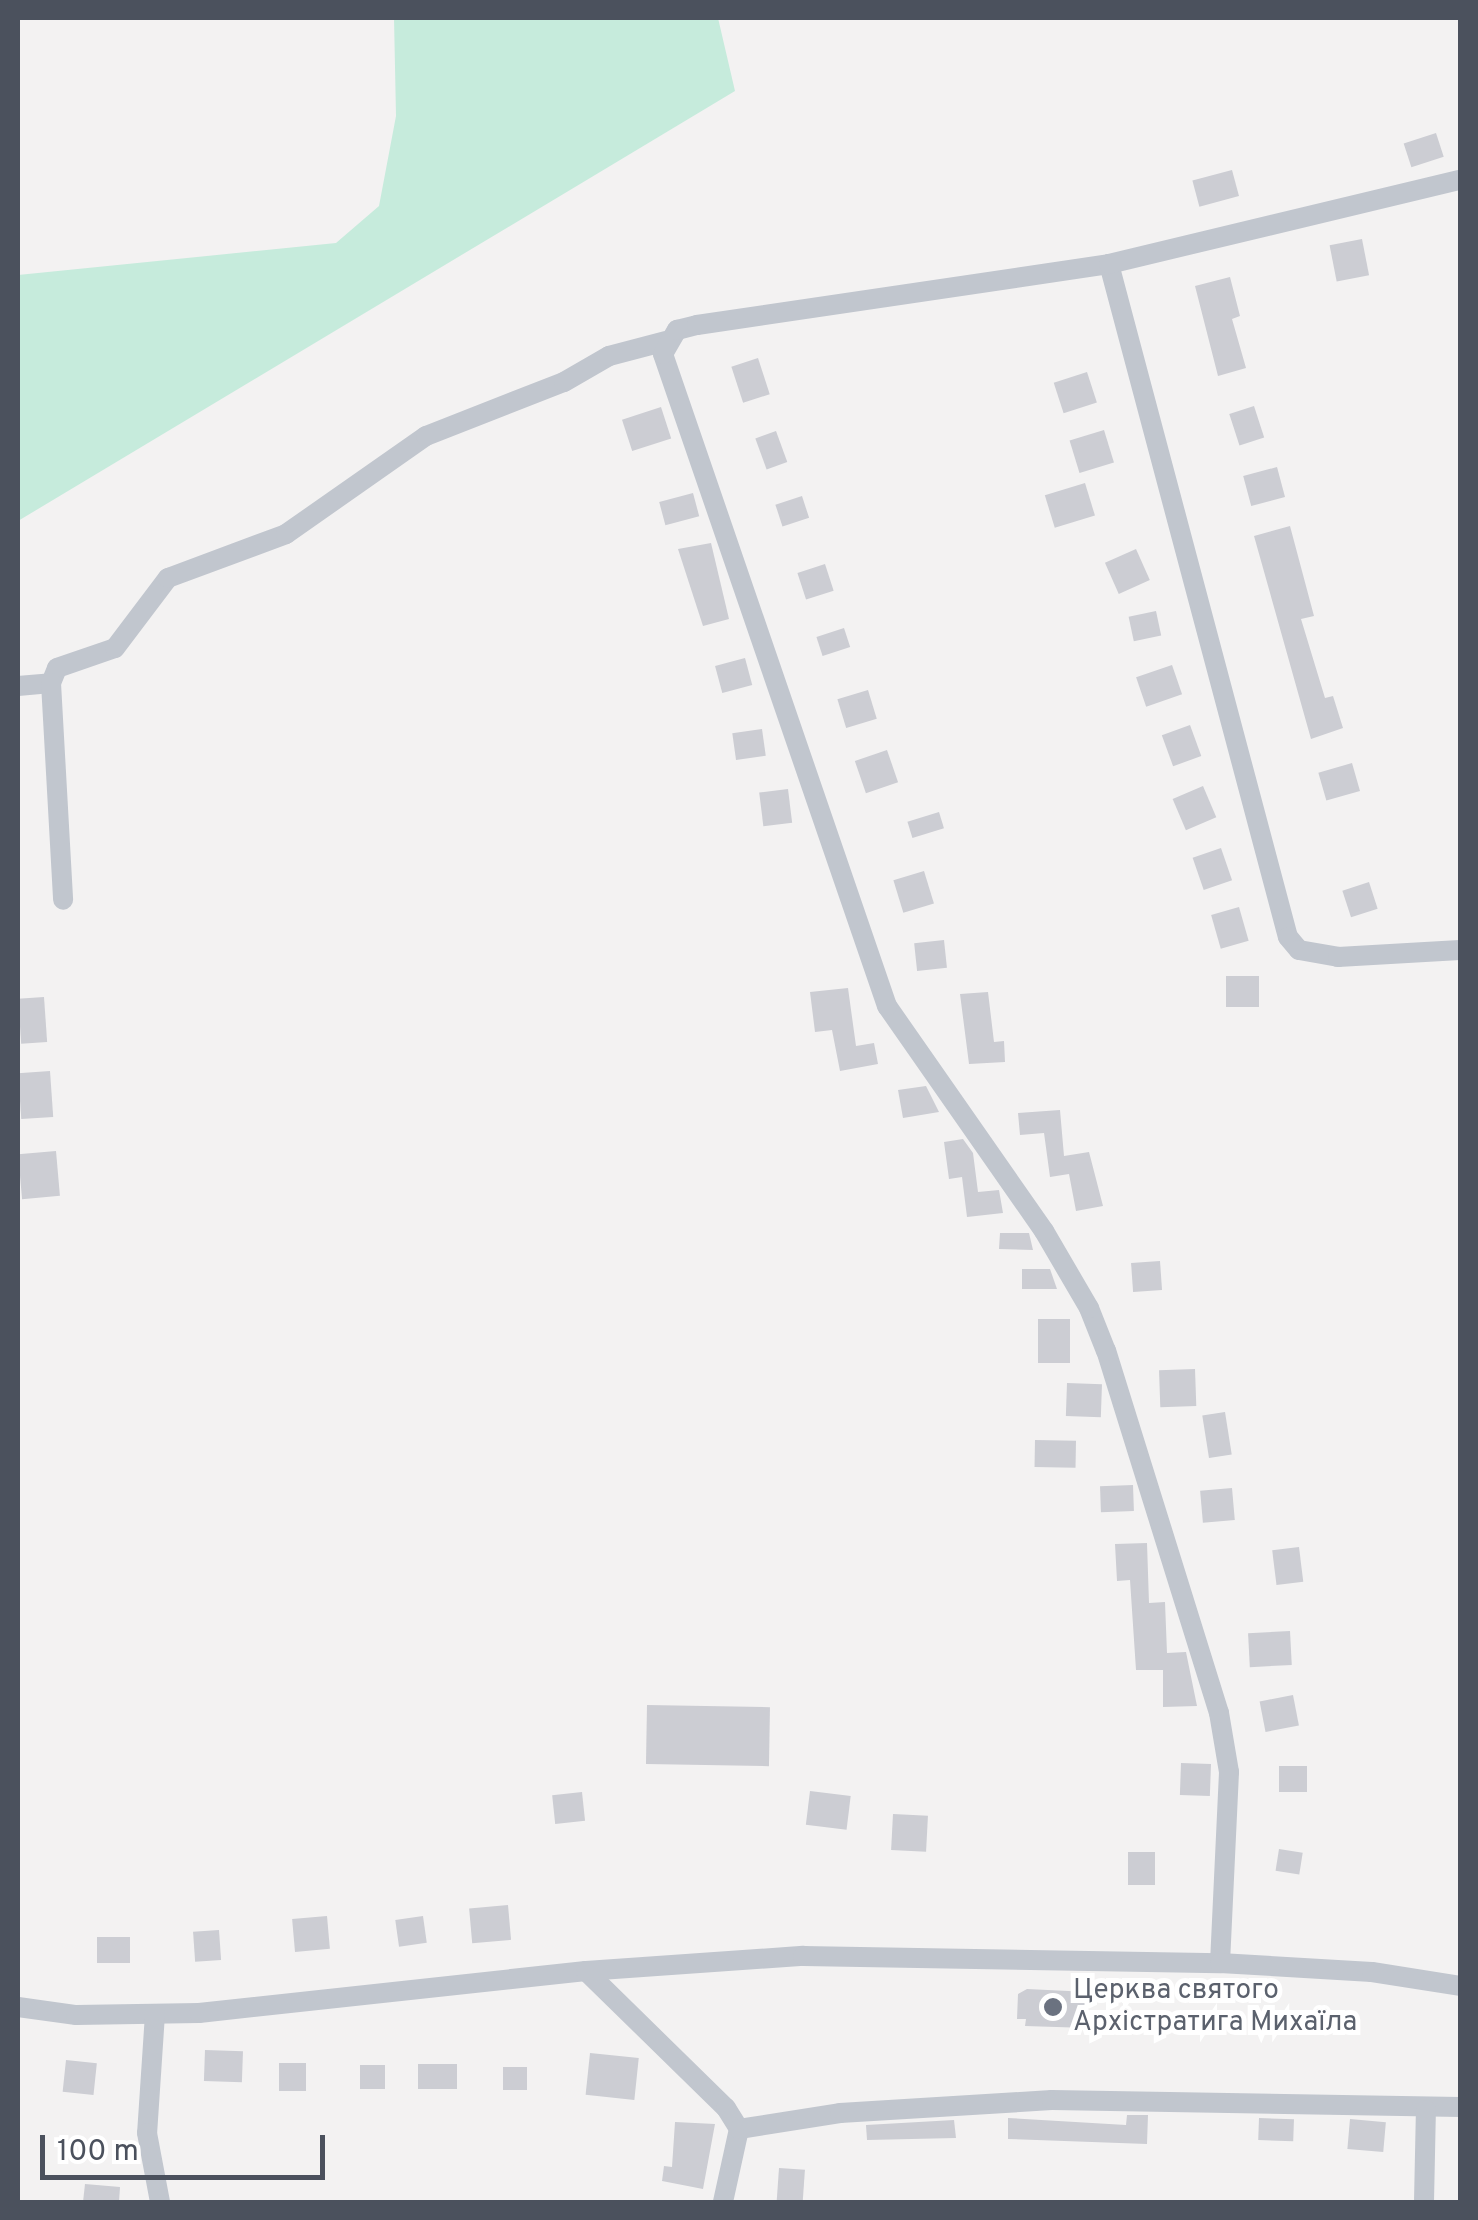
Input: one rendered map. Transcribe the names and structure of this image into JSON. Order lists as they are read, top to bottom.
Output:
{
  "places": ["Церква святого Архістратига Михаїла"],
  "scale_bar": "100 m"
}
